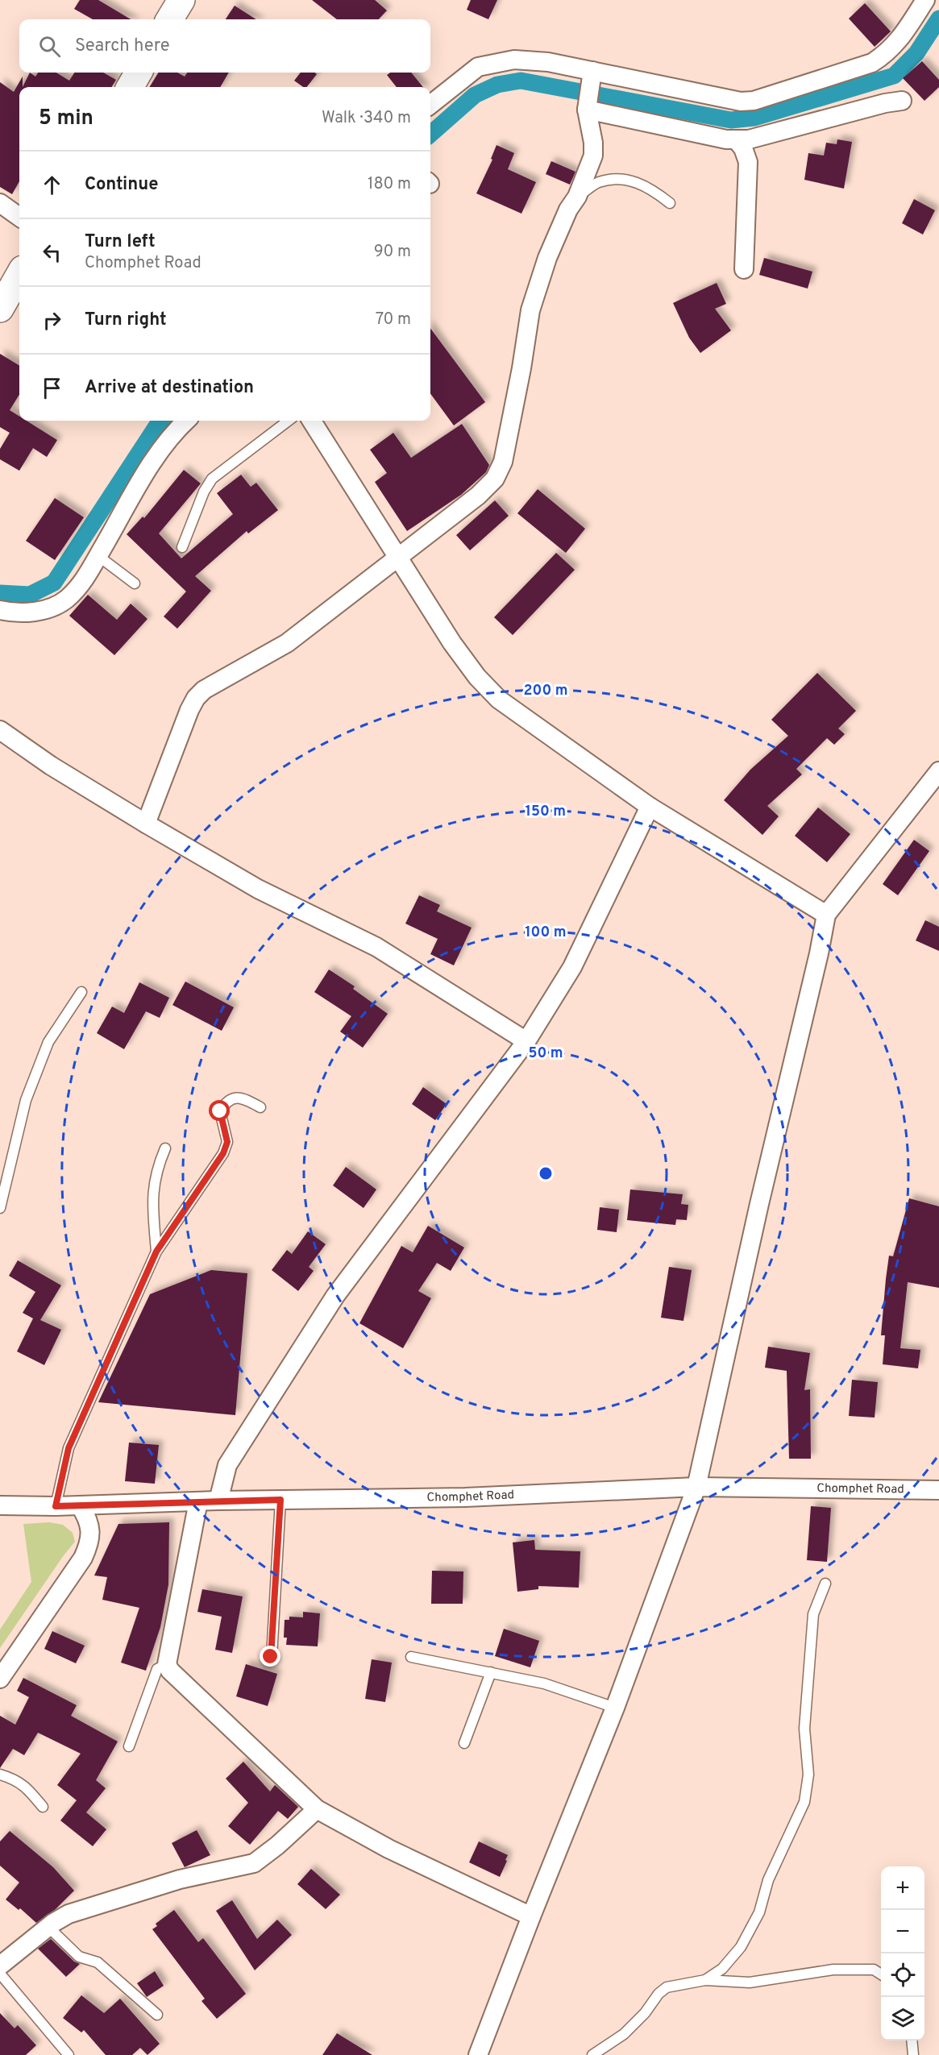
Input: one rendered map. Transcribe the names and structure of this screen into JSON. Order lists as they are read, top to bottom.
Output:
{
  "streets": {
    "street": ["Chomphet Road"]
  },
  "page": {
    "search": "Search here",
    "heading": ["5 min", "Walk · 340 m"],
    "list": [
      ["Continue", "180 m"],
      ["Turn left", "Chomphet Road", "90 m"],
      ["Turn right", "70 m"],
      "Arrive at destination"
    ],
    "map_buttons": ["+", "−"]
  },
  "rings": [
    "200 m",
    "150 m",
    "100 m",
    "50 m"
  ]
}
